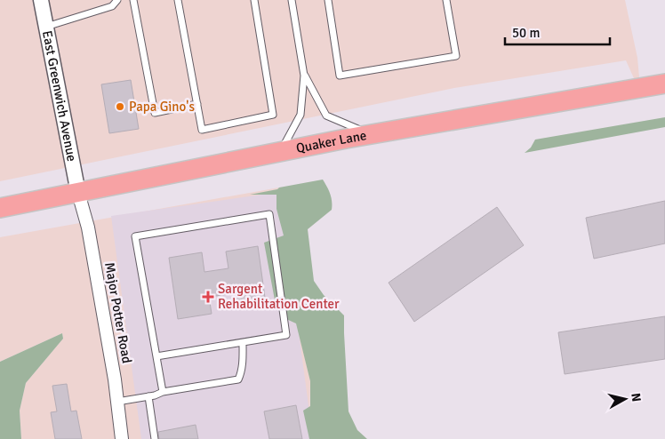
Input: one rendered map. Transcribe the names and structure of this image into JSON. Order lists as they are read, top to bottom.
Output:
{
  "streets": {
    "main road": ["Quaker Lane"],
    "street": ["East Greenwich Avenue", "Major Potter Road"]
  },
  "crossings": [
    ["East Greenwich Avenue", "Quaker Lane"],
    ["East Greenwich Avenue", "Major Potter Road"],
    ["Quaker Lane", "Major Potter Road"]
  ],
  "places": {
    "other": ["Papa Gino's"],
    "health": ["Sargent Rehabilitation Center"]
  },
  "scale_bar": "50 m",
  "north": "right"
}
